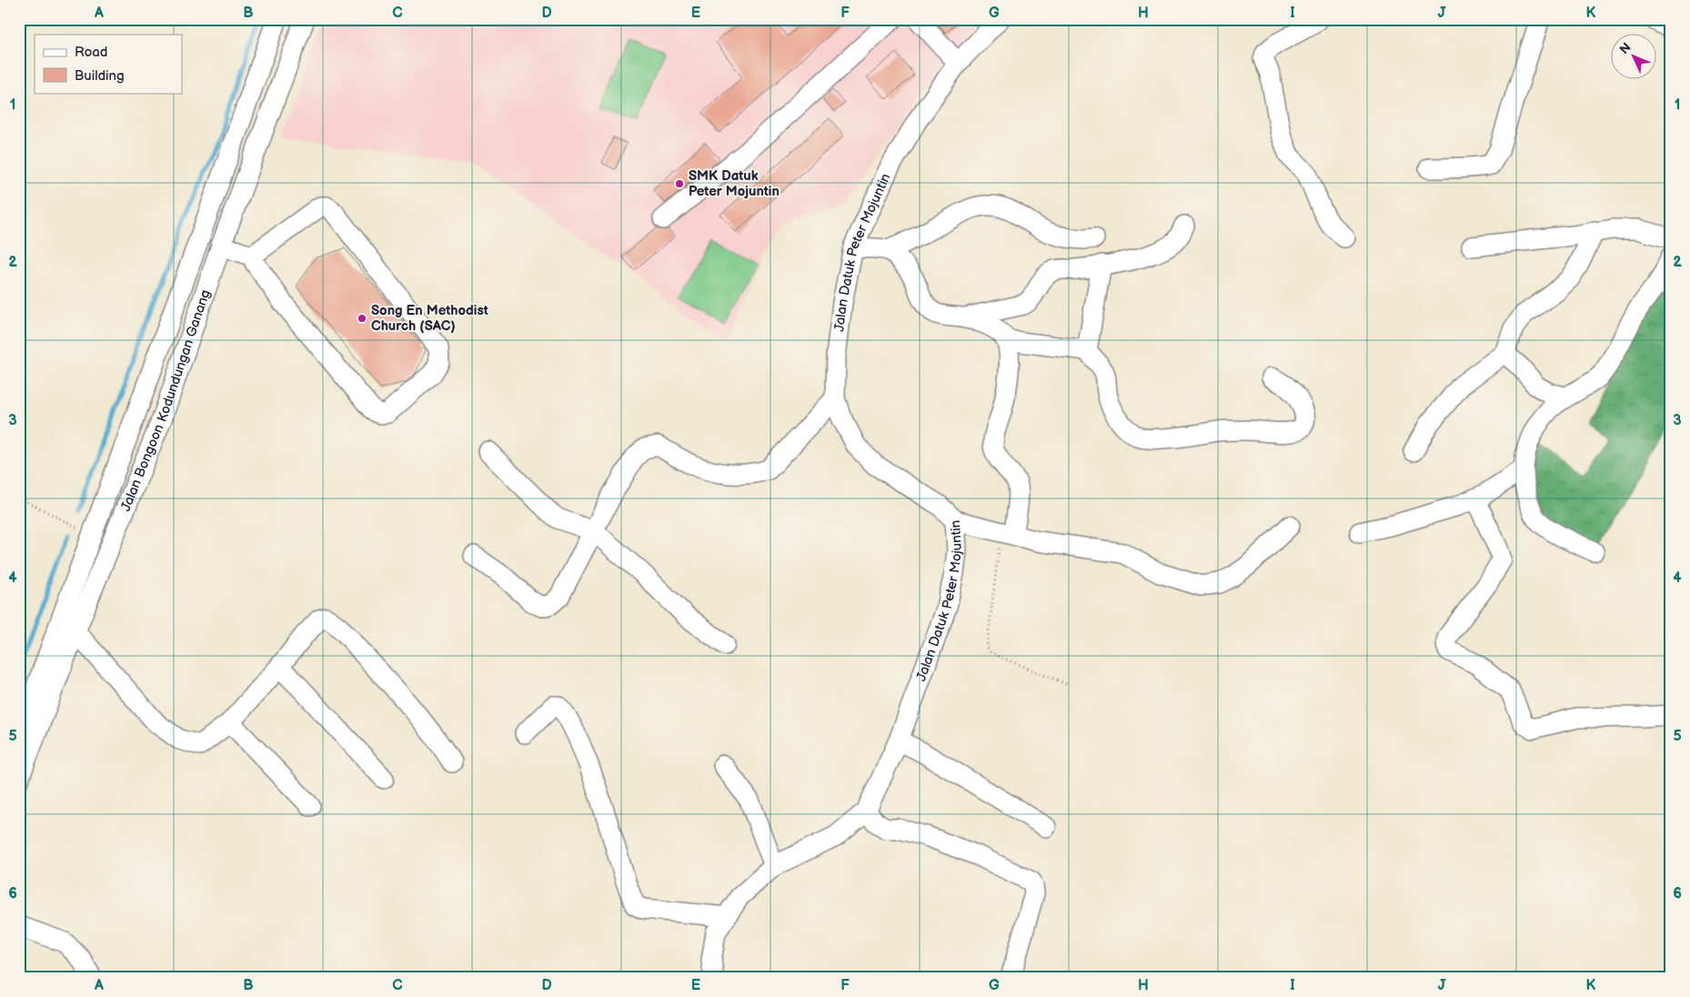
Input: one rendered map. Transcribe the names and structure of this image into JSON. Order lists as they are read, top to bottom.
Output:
{
  "streets": {
    "street": ["Jalan Datuk Peter Mojuntin", "Jalan Bongoon Kodundungan Ganang"]
  },
  "places": ["SMK Datuk Peter Mojuntin", "Song En Methodist Church (SAC)"],
  "legend": ["Road", "Building"],
  "north": "top left",
  "grid": {
    "columns": [
      "A",
      "B",
      "C",
      "D",
      "E",
      "F",
      "G",
      "H",
      "I",
      "J",
      "K"
    ],
    "rows": [
      "1",
      "2",
      "3",
      "4",
      "5",
      "6"
    ]
  }
}
